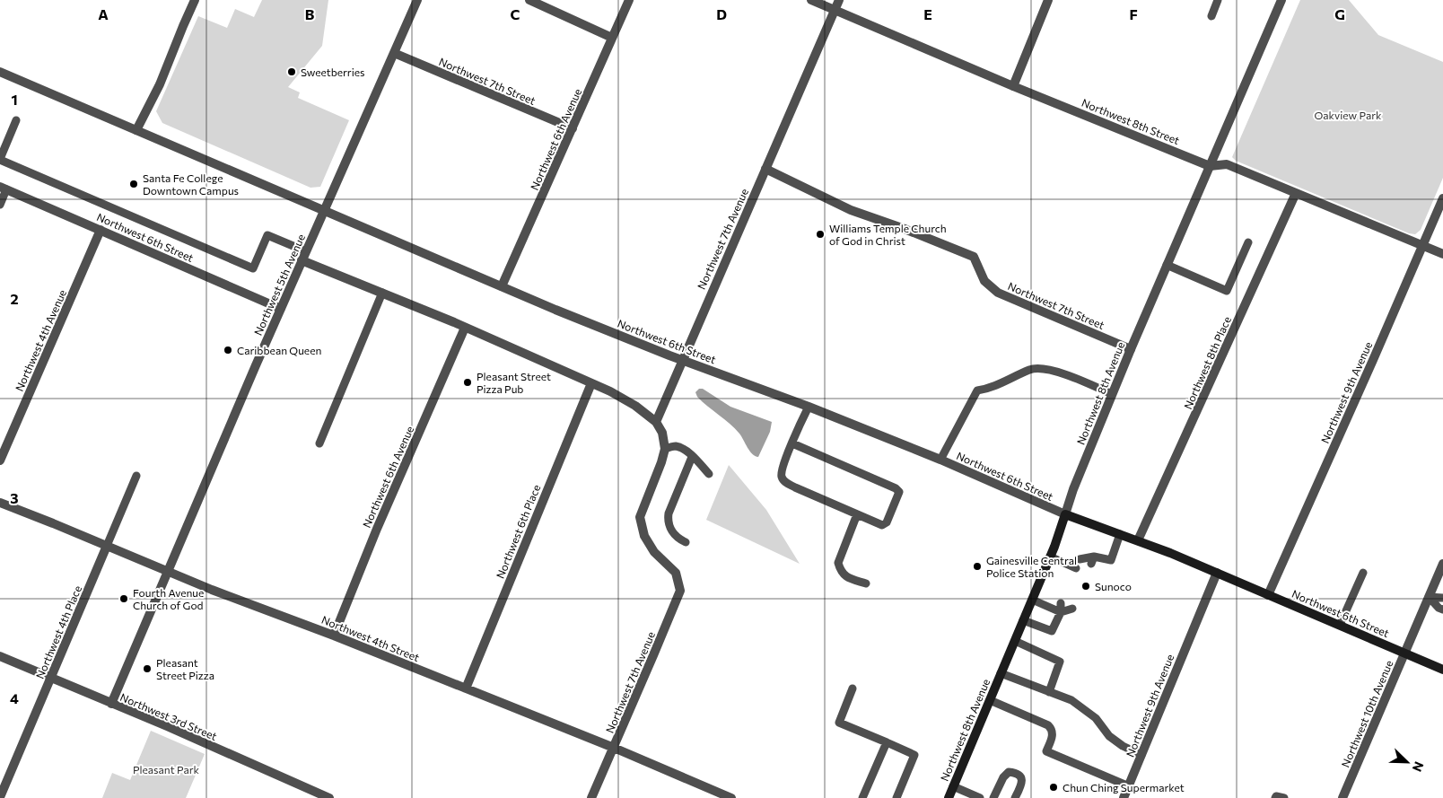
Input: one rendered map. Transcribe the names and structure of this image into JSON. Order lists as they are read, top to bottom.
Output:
{
  "streets": {
    "main road": ["Northwest 6th Street", "Northwest 8th Avenue"],
    "street": [
      "Northwest 7th Street",
      "Northwest 8th Street",
      "Northwest 6th Avenue",
      "Northwest 7th Avenue",
      "Northwest 5th Avenue",
      "Northwest 4th Avenue",
      "Northwest 8th Place",
      "Northwest 9th Avenue",
      "Northwest 6th Place",
      "Northwest 4th Place",
      "Northwest 4th Street",
      "Northwest 10th Avenue",
      "Northwest 3rd Street"
    ]
  },
  "crossings": [
    ["Northwest 7th Street", "Northwest 6th Avenue"],
    ["Northwest 7th Street", "Northwest 7th Avenue"],
    ["Northwest 7th Street", "Northwest 5th Avenue"],
    ["Northwest 7th Street", "Northwest 8th Avenue"],
    ["Northwest 8th Street", "Northwest 7th Avenue"],
    ["Northwest 8th Street", "Northwest 8th Place"],
    ["Northwest 8th Street", "Northwest 9th Avenue"],
    ["Northwest 8th Street", "Northwest 8th Avenue"],
    ["Northwest 6th Avenue", "Northwest 6th Street"],
    ["Northwest 6th Avenue", "Northwest 4th Street"],
    ["Northwest 6th Street", "Northwest 7th Avenue"],
    ["Northwest 6th Street", "Northwest 5th Avenue"],
    ["Northwest 6th Street", "Northwest 4th Avenue"],
    ["Northwest 6th Street", "Northwest 8th Place"],
    ["Northwest 6th Street", "Northwest 9th Avenue"],
    ["Northwest 6th Street", "Northwest 8th Avenue"],
    ["Northwest 6th Street", "Northwest 10th Avenue"],
    ["Northwest 7th Avenue", "Northwest 4th Street"],
    ["Northwest 5th Avenue", "Northwest 4th Street"],
    ["Northwest 5th Avenue", "Northwest 3rd Street"],
    ["Northwest 6th Place", "Northwest 4th Street"],
    ["Northwest 4th Place", "Northwest 4th Street"],
    ["Northwest 4th Place", "Northwest 3rd Street"]
  ],
  "parks": ["Oakview Park", "Pleasant Park"],
  "places": [
    "Sweetberries",
    "Santa Fe College Downtown Campus",
    "Williams Temple Church of God in Christ",
    "Caribbean Queen",
    "Pleasant Street Pizza Pub",
    "Gainesville Central Police Station",
    "Sunoco",
    "Fourth Avenue Church of God",
    "Pleasant Street Pizza",
    "Chun Ching Supermarket"
  ],
  "north": "bottom right",
  "grid": {
    "columns": [
      "A",
      "B",
      "C",
      "D",
      "E",
      "F",
      "G"
    ],
    "rows": [
      "1",
      "2",
      "3",
      "4"
    ]
  }
}
